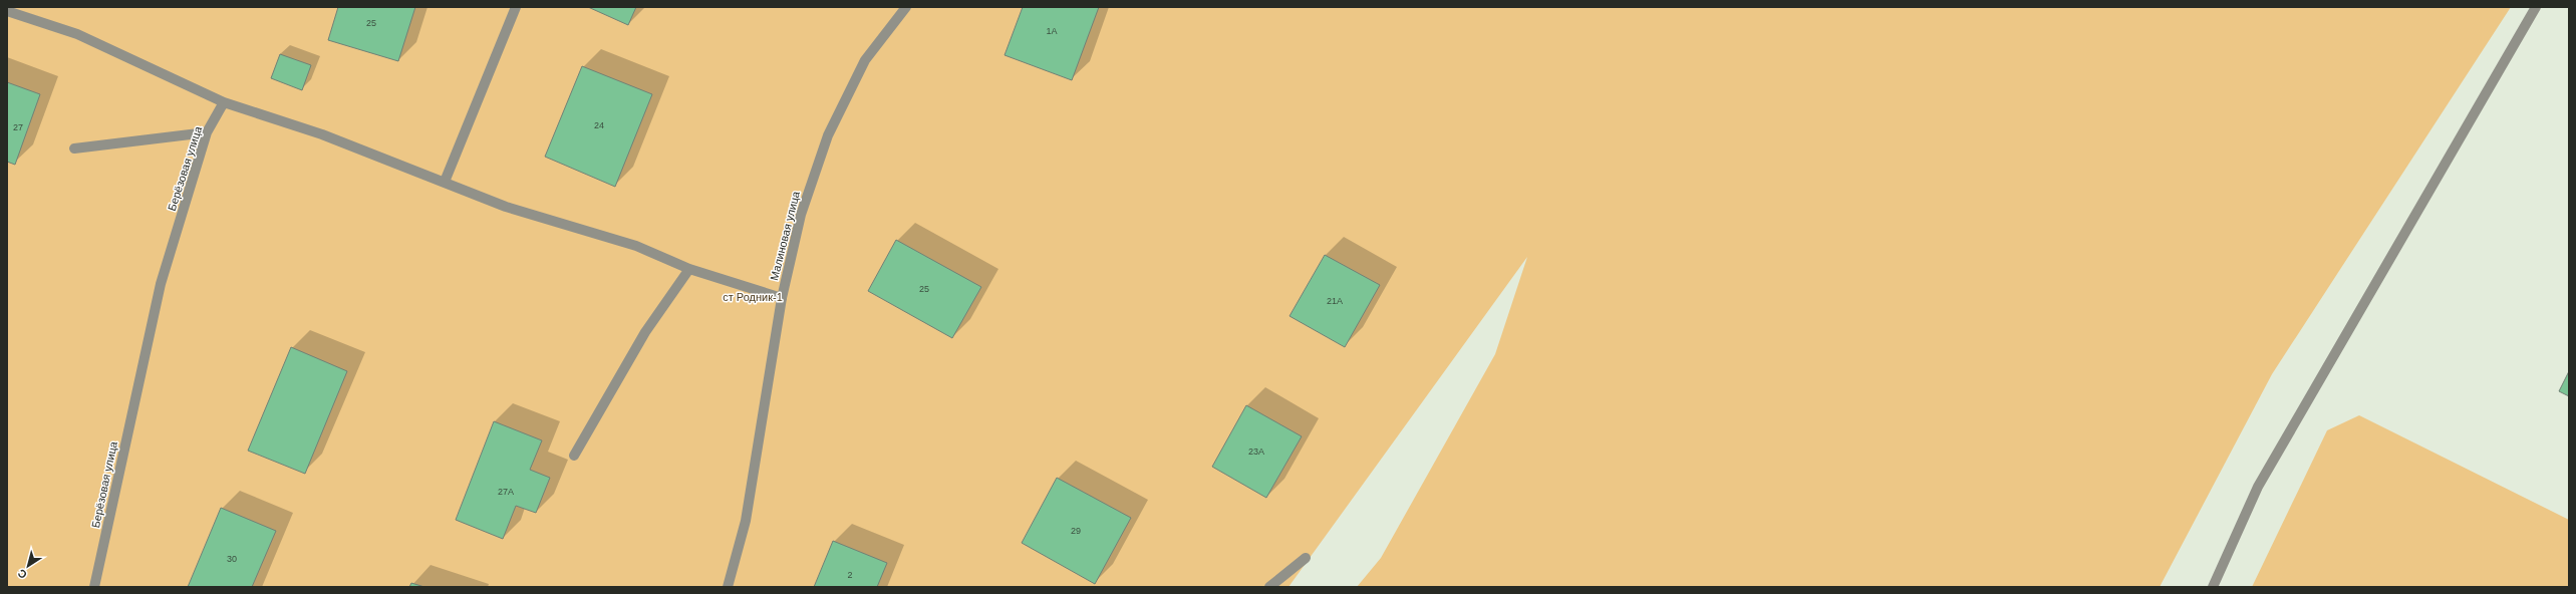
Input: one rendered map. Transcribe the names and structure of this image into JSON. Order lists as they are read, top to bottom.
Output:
{
  "streets": {
    "street": ["Берёзовая улица", "Малиновая улица"]
  },
  "parks": ["ст Родник-1"],
  "house_numbers": [
    "25",
    "1А",
    "24",
    "27",
    "25",
    "21А",
    "23А",
    "27А",
    "29",
    "30",
    "2"
  ],
  "north": "bottom left"
}
